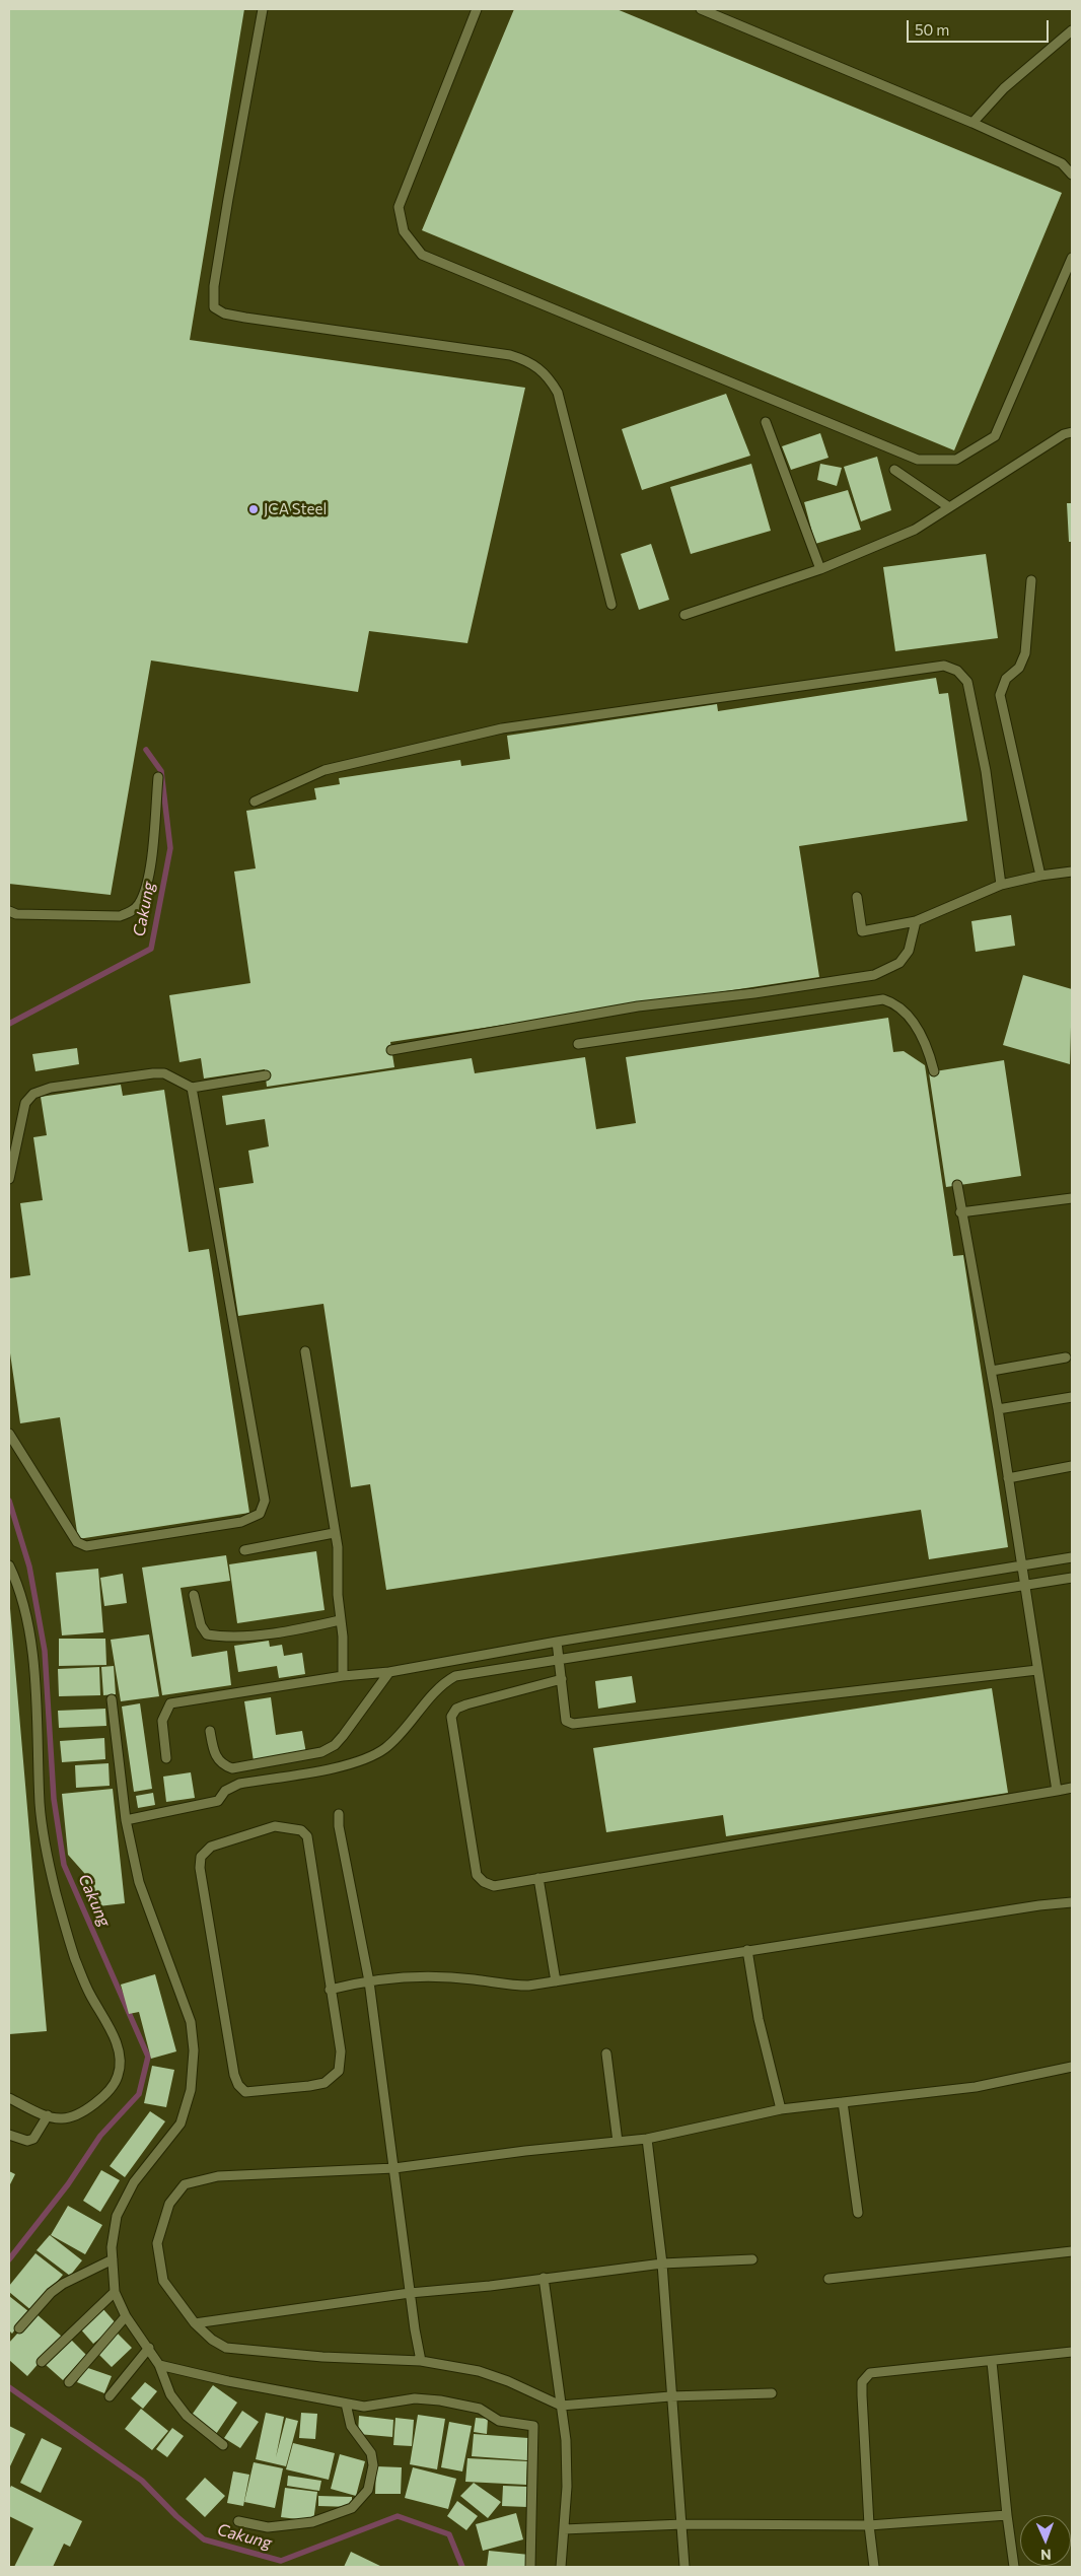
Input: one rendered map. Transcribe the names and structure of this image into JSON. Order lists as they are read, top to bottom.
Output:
{
  "water": ["Cakung"],
  "places": ["JCA Steel"],
  "scale_bar": "50 m",
  "north": "bottom"
}
